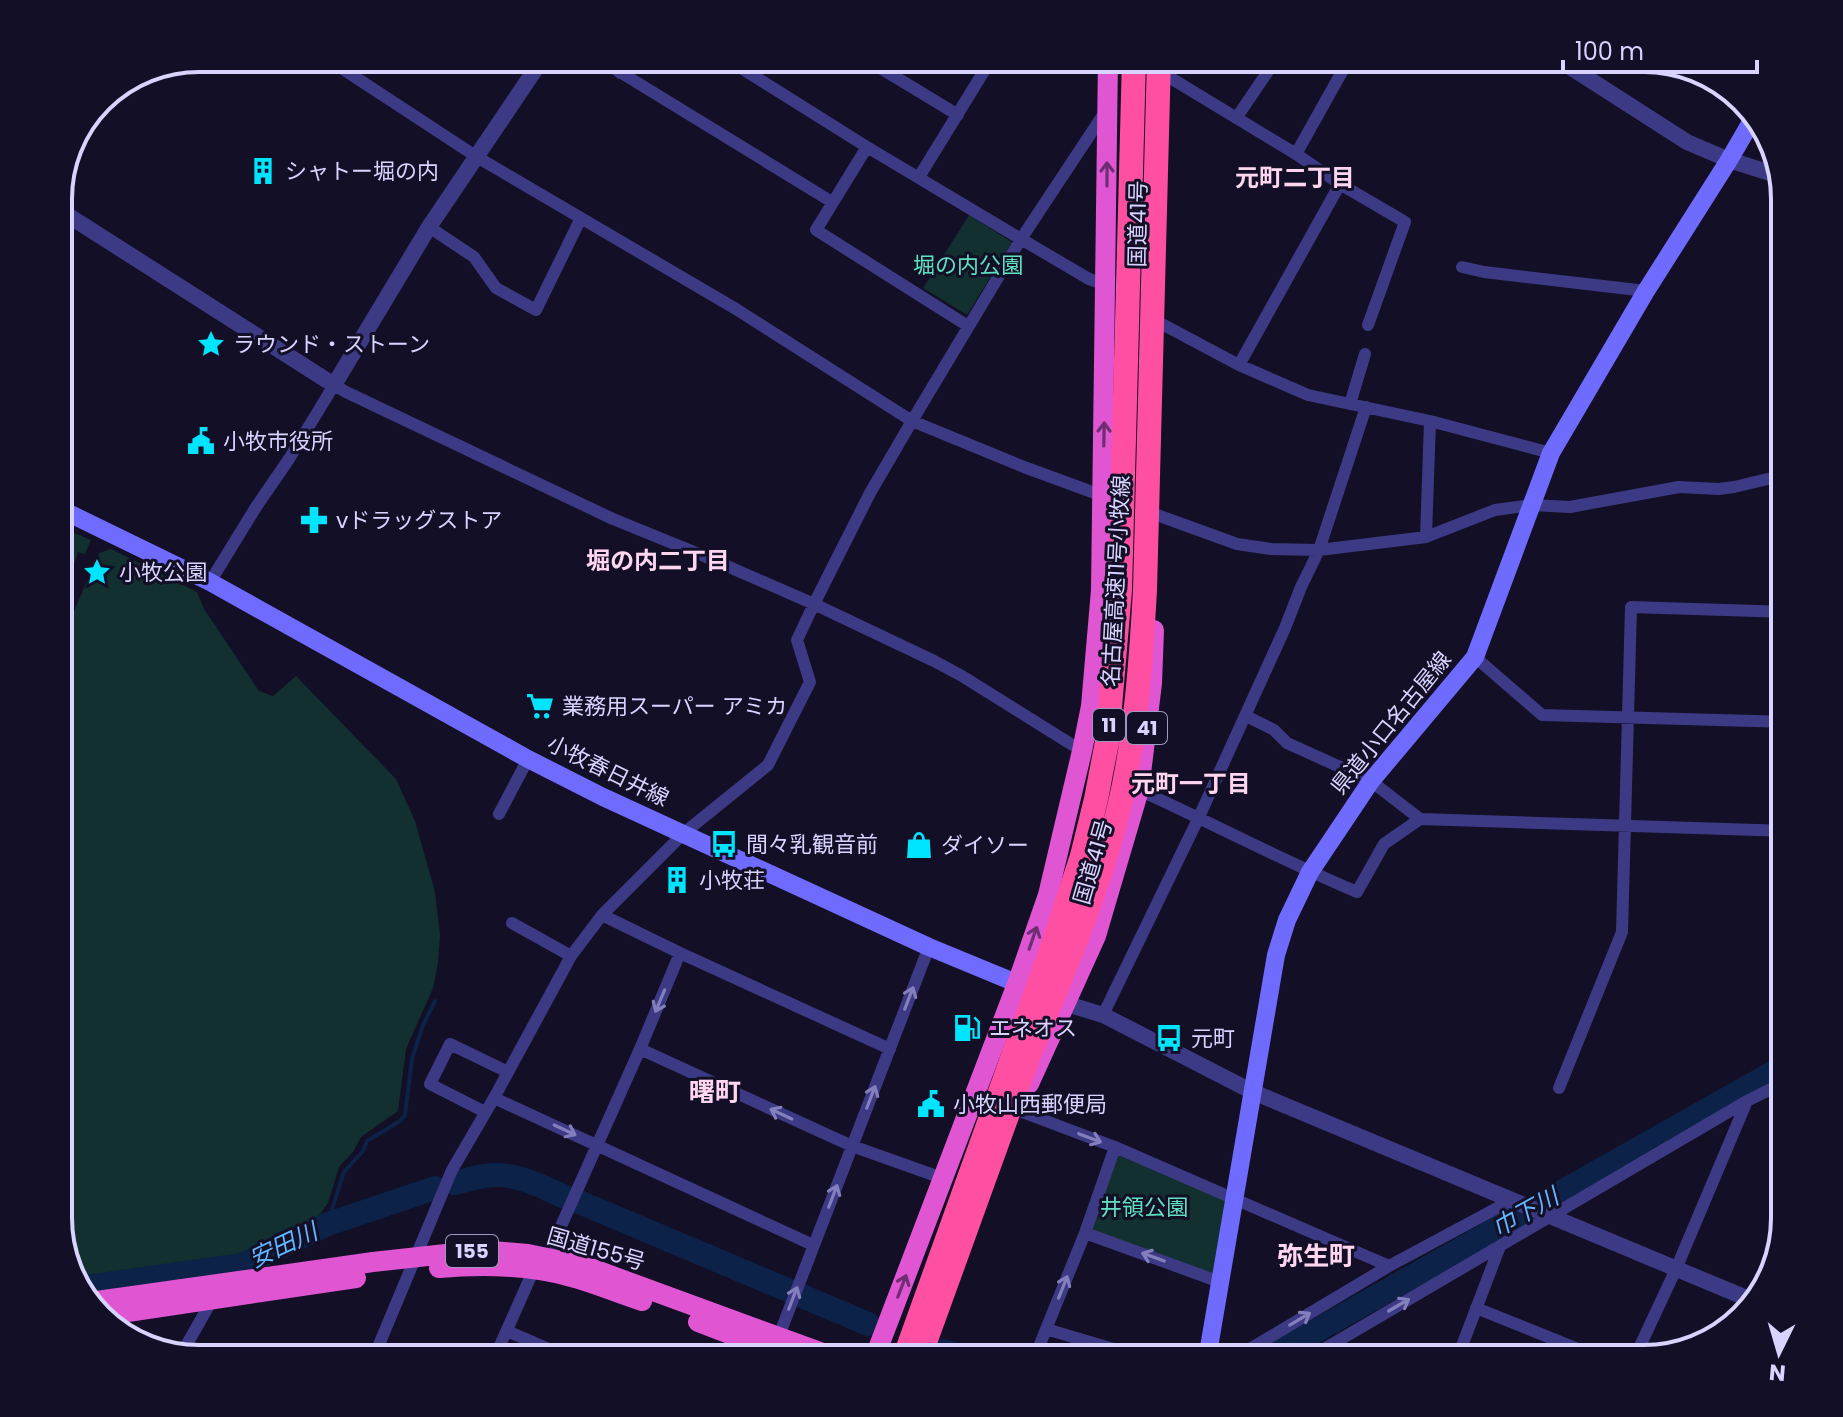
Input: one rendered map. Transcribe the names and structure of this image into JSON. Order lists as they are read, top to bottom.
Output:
{
  "streets": {
    "highway": [
      "国道41号",
      "名古屋高速11号小牧線",
      "11",
      "41",
      "国道155号",
      "155"
    ],
    "main road": ["県道小口名古屋線", "小牧春日井線"]
  },
  "crossings": [
    ["国道41号", "小牧春日井線"]
  ],
  "districts": [
    "元町二丁目",
    "堀の内二丁目",
    "元町一丁目",
    "曙町",
    "弥生町"
  ],
  "water": ["巾下川", "安田川"],
  "parks": ["堀の内公園", "井領公園"],
  "places": {
    "building": ["シャトー堀の内", "小牧荘"],
    "place": ["ラウンド・ストーン", "小牧公園"],
    "public building": ["小牧市役所", "小牧山西郵便局"],
    "pharmacy": ["vドラッグストア"],
    "supermarket": ["業務用スーパー アミカ"],
    "bus stop": ["間々乳観音前", "元町"],
    "shop": ["ダイソー"],
    "fuel station": ["エネオス"]
  },
  "scale_bar": "100 m",
  "north": "bottom"
}
